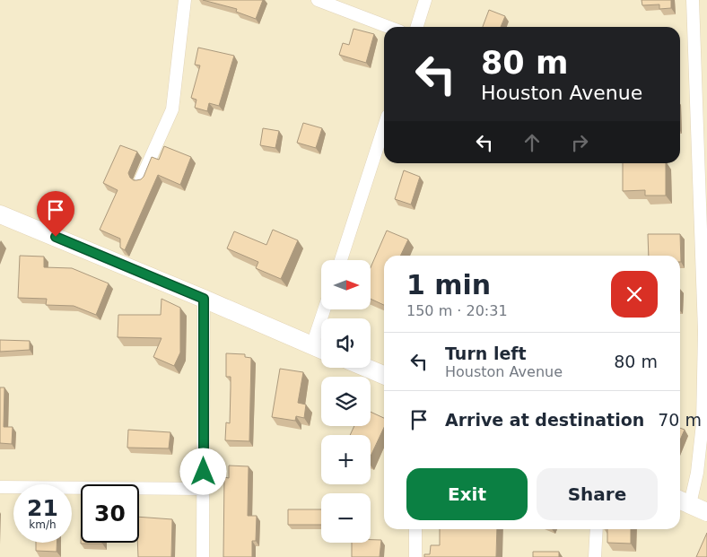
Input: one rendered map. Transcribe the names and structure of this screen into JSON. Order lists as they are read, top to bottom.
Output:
{
  "north": "right",
  "page": {
    "turn": ["80 m", "Houston Avenue"],
    "heading": ["1 min", "150 m · 20:31"],
    "map_buttons": ["+", "−"],
    "list": [
      {
        "name": "Turn left",
        "note": "Houston Avenue",
        "value": "80 m"
      },
      {
        "name": "Arrive at destination",
        "value": "70 m"
      }
    ],
    "buttons": ["Exit", "Share"],
    "speed": "21 km/h",
    "limit": "30"
  }
}
